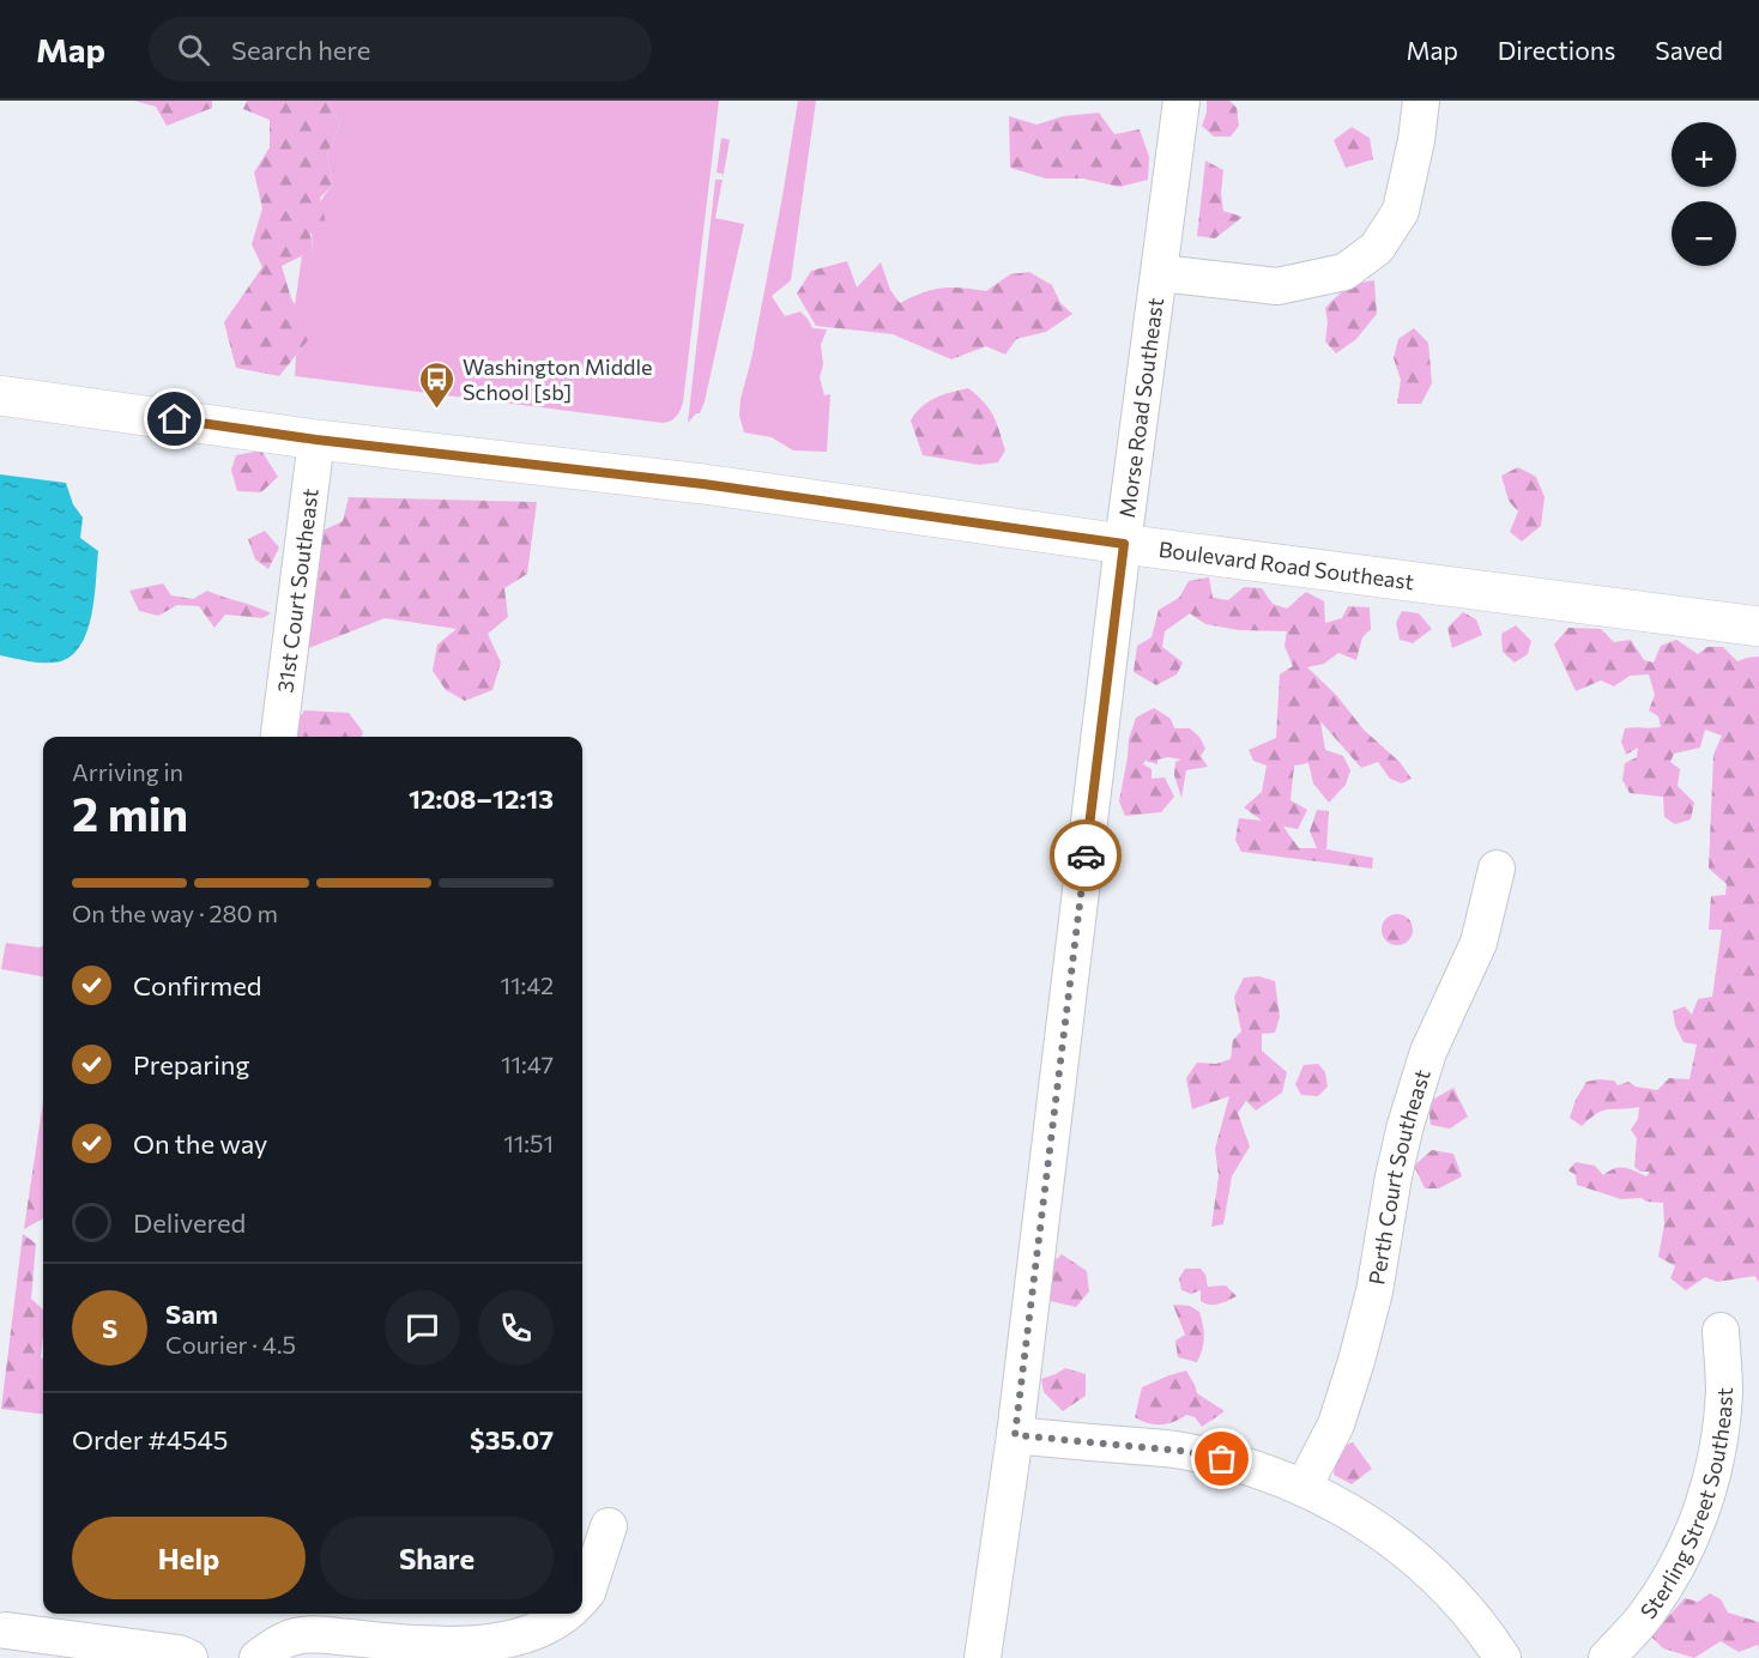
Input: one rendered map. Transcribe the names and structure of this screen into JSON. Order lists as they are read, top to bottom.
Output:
{
  "streets": {
    "street": [
      "Morse Road Southeast",
      "Boulevard Road Southeast",
      "31st Court Southeast",
      "Perth Court Southeast",
      "Sterling Street Southeast"
    ]
  },
  "crossings": [
    ["Morse Road Southeast", "Boulevard Road Southeast"],
    ["Boulevard Road Southeast", "31st Court Southeast"]
  ],
  "places": {
    "bus stop": ["Washington Middle School [sb]"]
  },
  "page": {
    "header": "Map",
    "search": "Search here",
    "nav": ["Map", "Directions", "Saved"],
    "map_buttons": ["+", "−"],
    "heading": ["2 min", "Arriving in", "12:08–12:13"],
    "panel": [
      "Sam",
      "Courier · 4.5",
      "Order #4545",
      "$35.07"
    ],
    "bar": "On the way · 280 m",
    "list": [
      ["Confirmed", "11:42"],
      ["Preparing", "11:47"],
      ["On the way", "11:51"],
      "Delivered"
    ],
    "round": "S",
    "buttons": ["Help", "Share"]
  }
}
